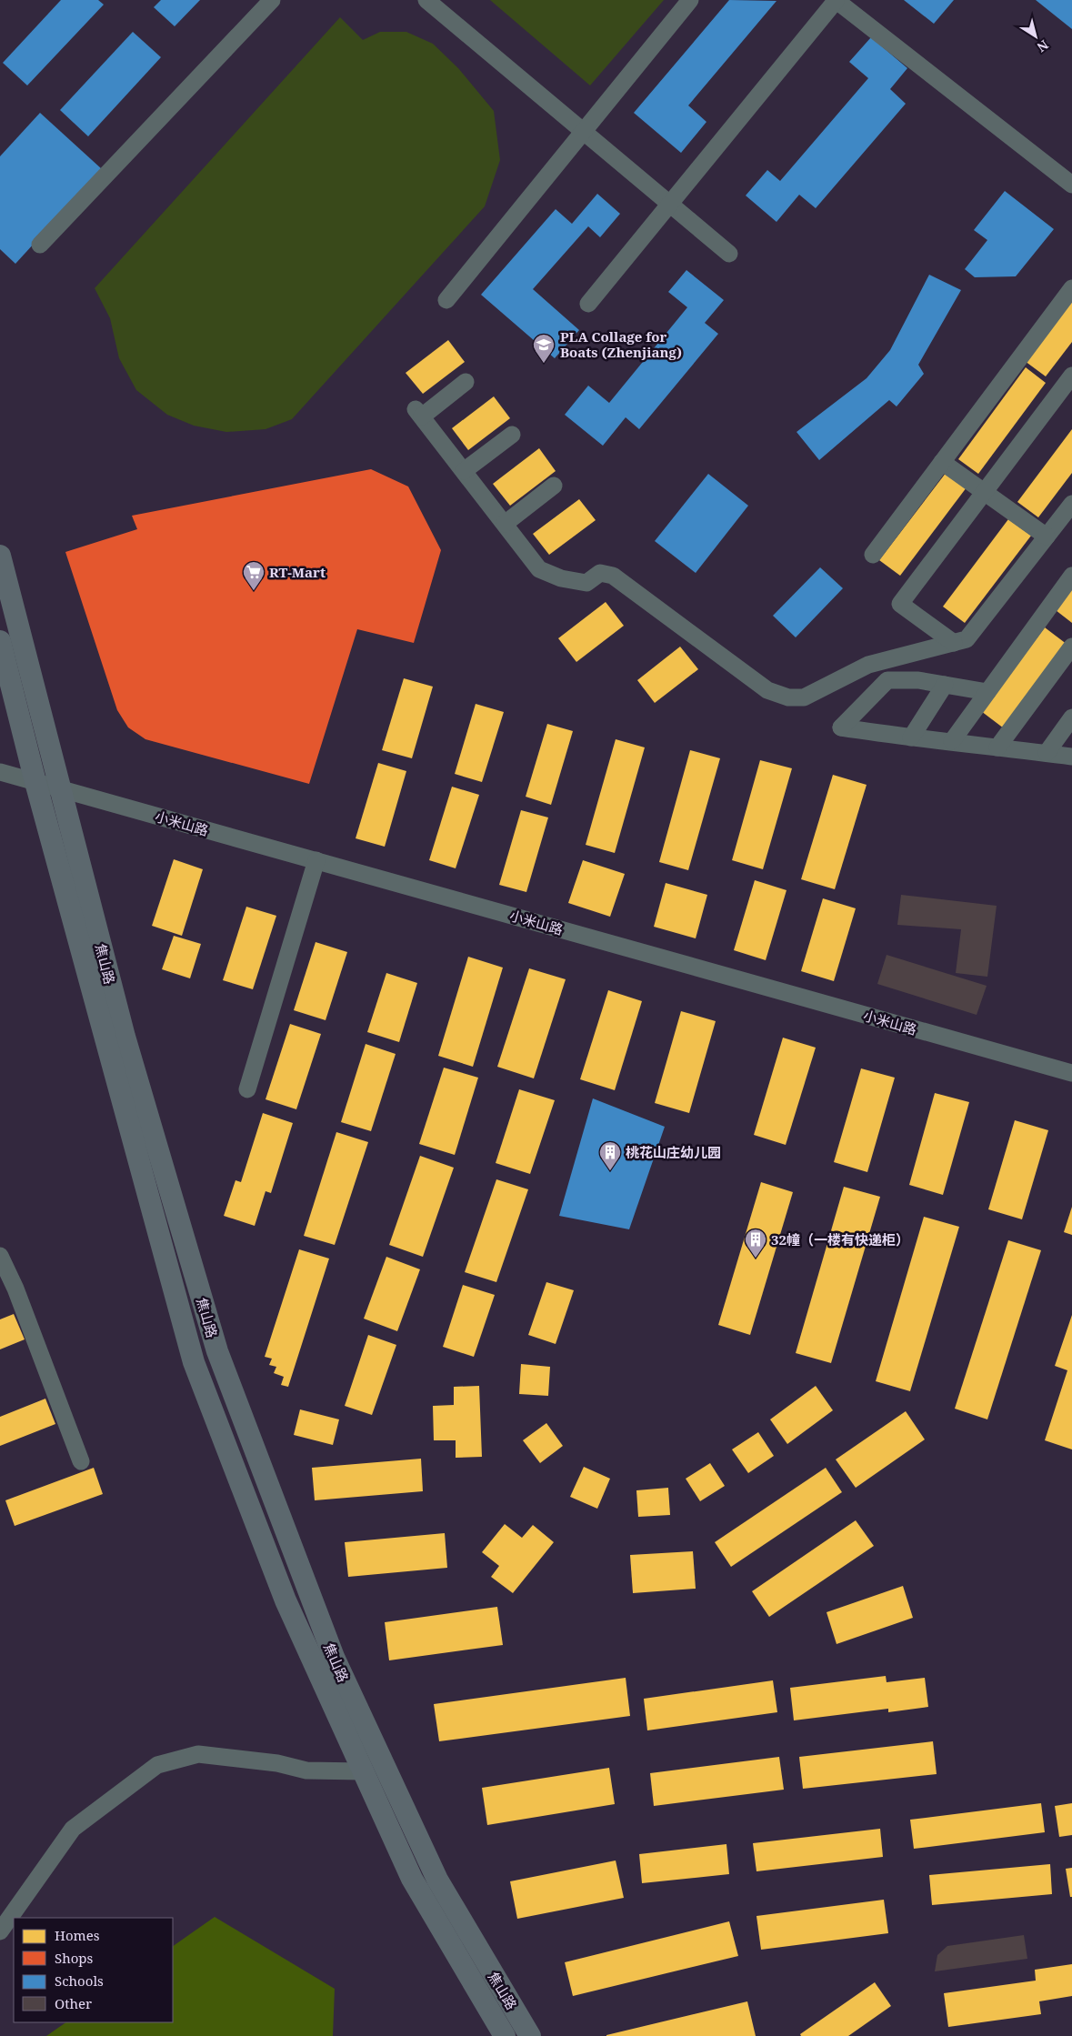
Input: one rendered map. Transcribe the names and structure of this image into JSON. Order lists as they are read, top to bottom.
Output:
{
  "streets": {
    "main road": ["焦山路"],
    "street": ["小米山路"]
  },
  "crossings": [
    ["小米山路", "焦山路"]
  ],
  "places": {
    "school or university": ["PLA Collage for Boats (Zhenjiang)"],
    "supermarket": ["RT-Mart"],
    "building": ["桃花山庄幼儿园", "32幢（一楼有快递柜）"]
  },
  "legend": [
    "Homes",
    "Shops",
    "Schools",
    "Other"
  ],
  "north": "bottom right"
}
